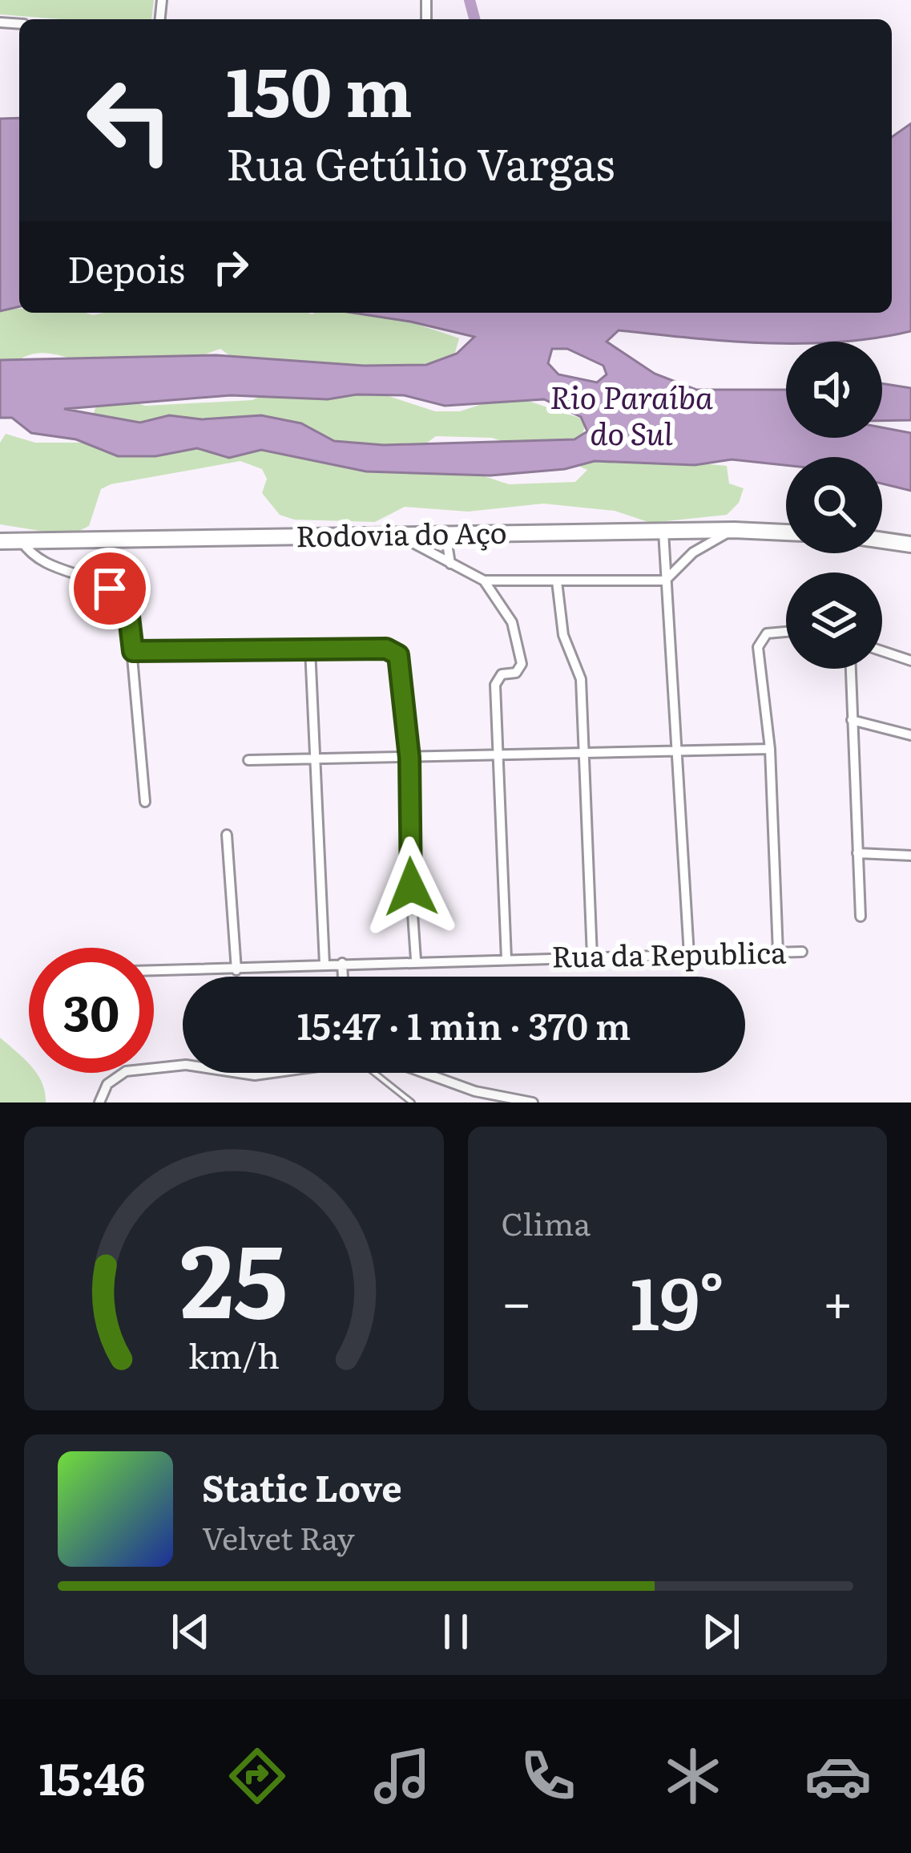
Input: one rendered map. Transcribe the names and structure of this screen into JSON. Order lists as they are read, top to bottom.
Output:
{
  "streets": {
    "highway": ["Rodovia do Aço"],
    "street": ["Rua da Republica"]
  },
  "water": ["Rio Paraíba do Sul"],
  "page": {
    "turn": ["150 m", "Rua Getúlio Vargas"],
    "then": "Depois",
    "limit": "30",
    "trip": "15:47 · 1 min · 370 m",
    "tile": "Clima",
    "heat": ["−", "19°", "+"],
    "song": ["Static Love", "Velvet Ray"],
    "tabs": "15:46",
    "gauge": ["25", "km/h"]
  }
}
